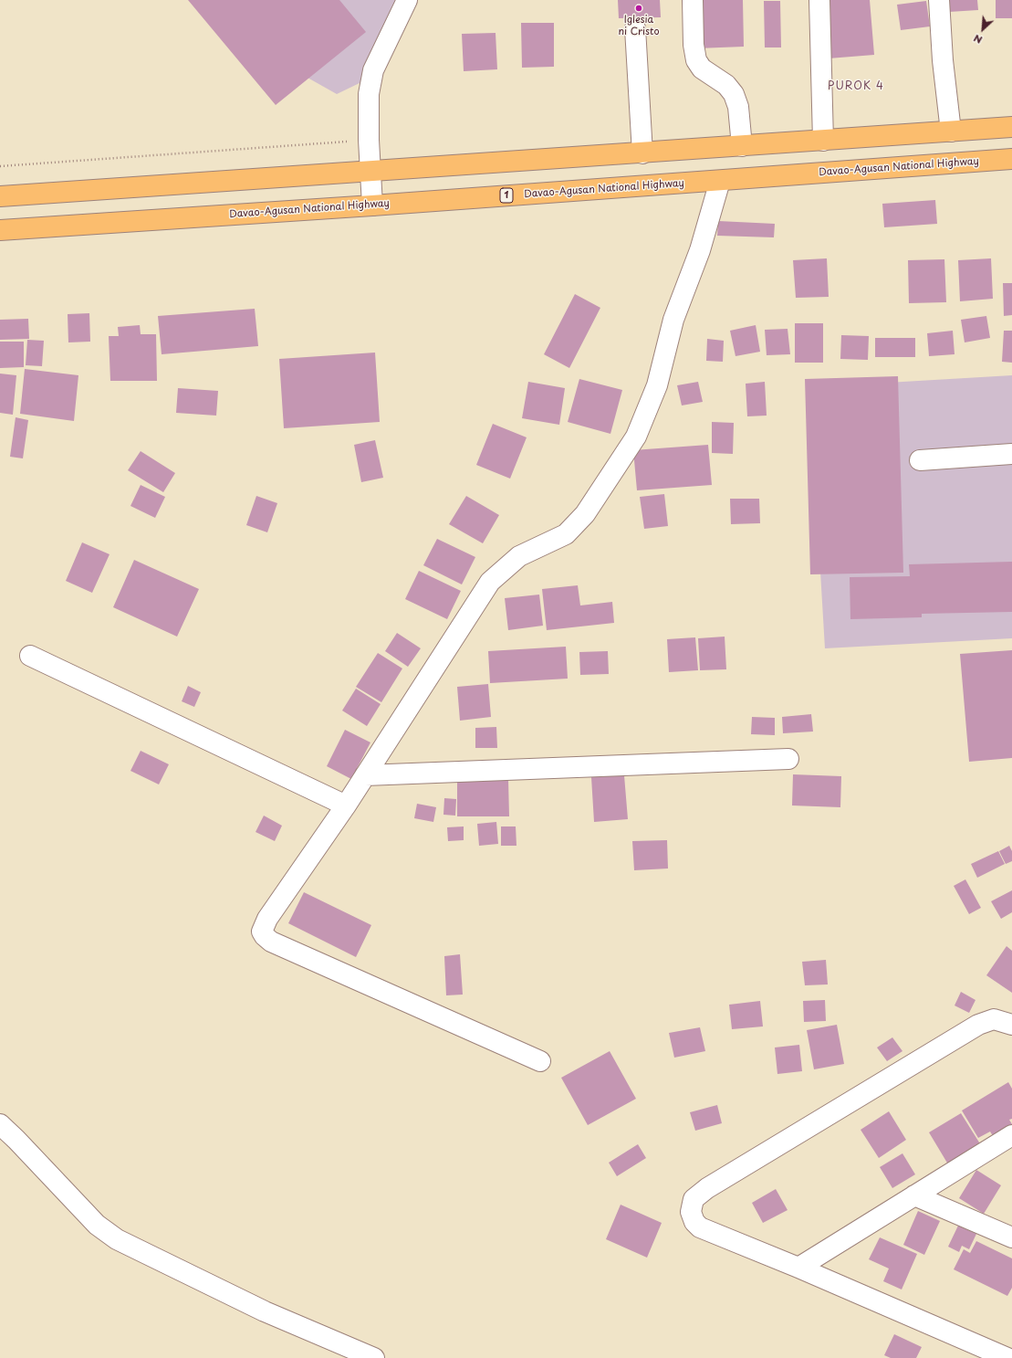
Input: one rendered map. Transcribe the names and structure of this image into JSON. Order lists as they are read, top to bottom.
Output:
{
  "streets": {
    "highway": ["Davao-Agusan National Highway", "1"]
  },
  "districts": ["PUROK 4"],
  "places": ["Iglesia ni Cristo"],
  "north": "bottom left"
}
